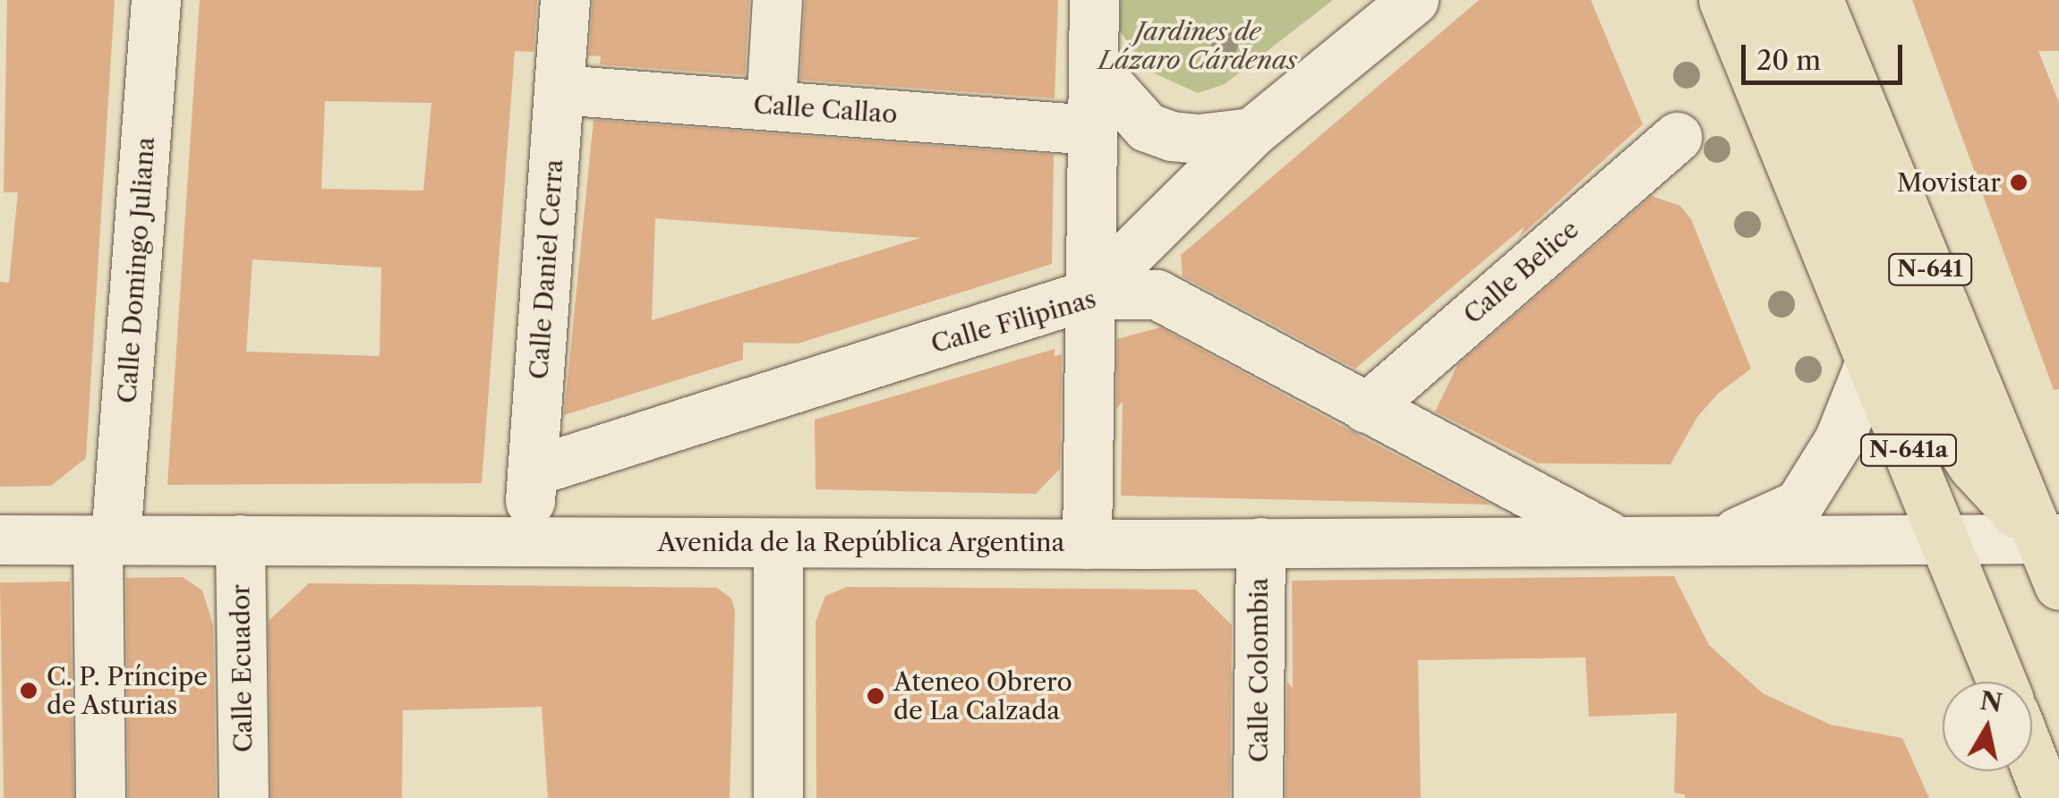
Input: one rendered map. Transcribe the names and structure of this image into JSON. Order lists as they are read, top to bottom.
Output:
{
  "streets": {
    "highway": ["N-641", "N-641a"],
    "street": [
      "Calle Callao",
      "Calle Daniel Cerra",
      "Calle Domingo Juliana",
      "Calle Belice",
      "Calle Filipinas",
      "Avenida de la República Argentina",
      "Calle Ecuador",
      "Calle Colombia"
    ]
  },
  "crossings": [
    ["Calle Callao", "Calle Daniel Cerra"],
    ["Calle Daniel Cerra", "Calle Filipinas"],
    ["Calle Daniel Cerra", "Avenida de la República Argentina"],
    ["N-641", "Avenida de la República Argentina"],
    ["Calle Domingo Juliana", "Avenida de la República Argentina"],
    ["Calle Belice", "Calle Filipinas"],
    ["Calle Filipinas", "Avenida de la República Argentina"],
    ["N-641a", "Avenida de la República Argentina"],
    ["Avenida de la República Argentina", "Calle Ecuador"],
    ["Avenida de la República Argentina", "Calle Colombia"]
  ],
  "parks": ["Jardines de Lázaro Cárdenas"],
  "places": ["Movistar", "C. P. Príncipe de Asturias", "Ateneo Obrero de La Calzada"],
  "scale_bar": "20 m",
  "north": "top"
}
